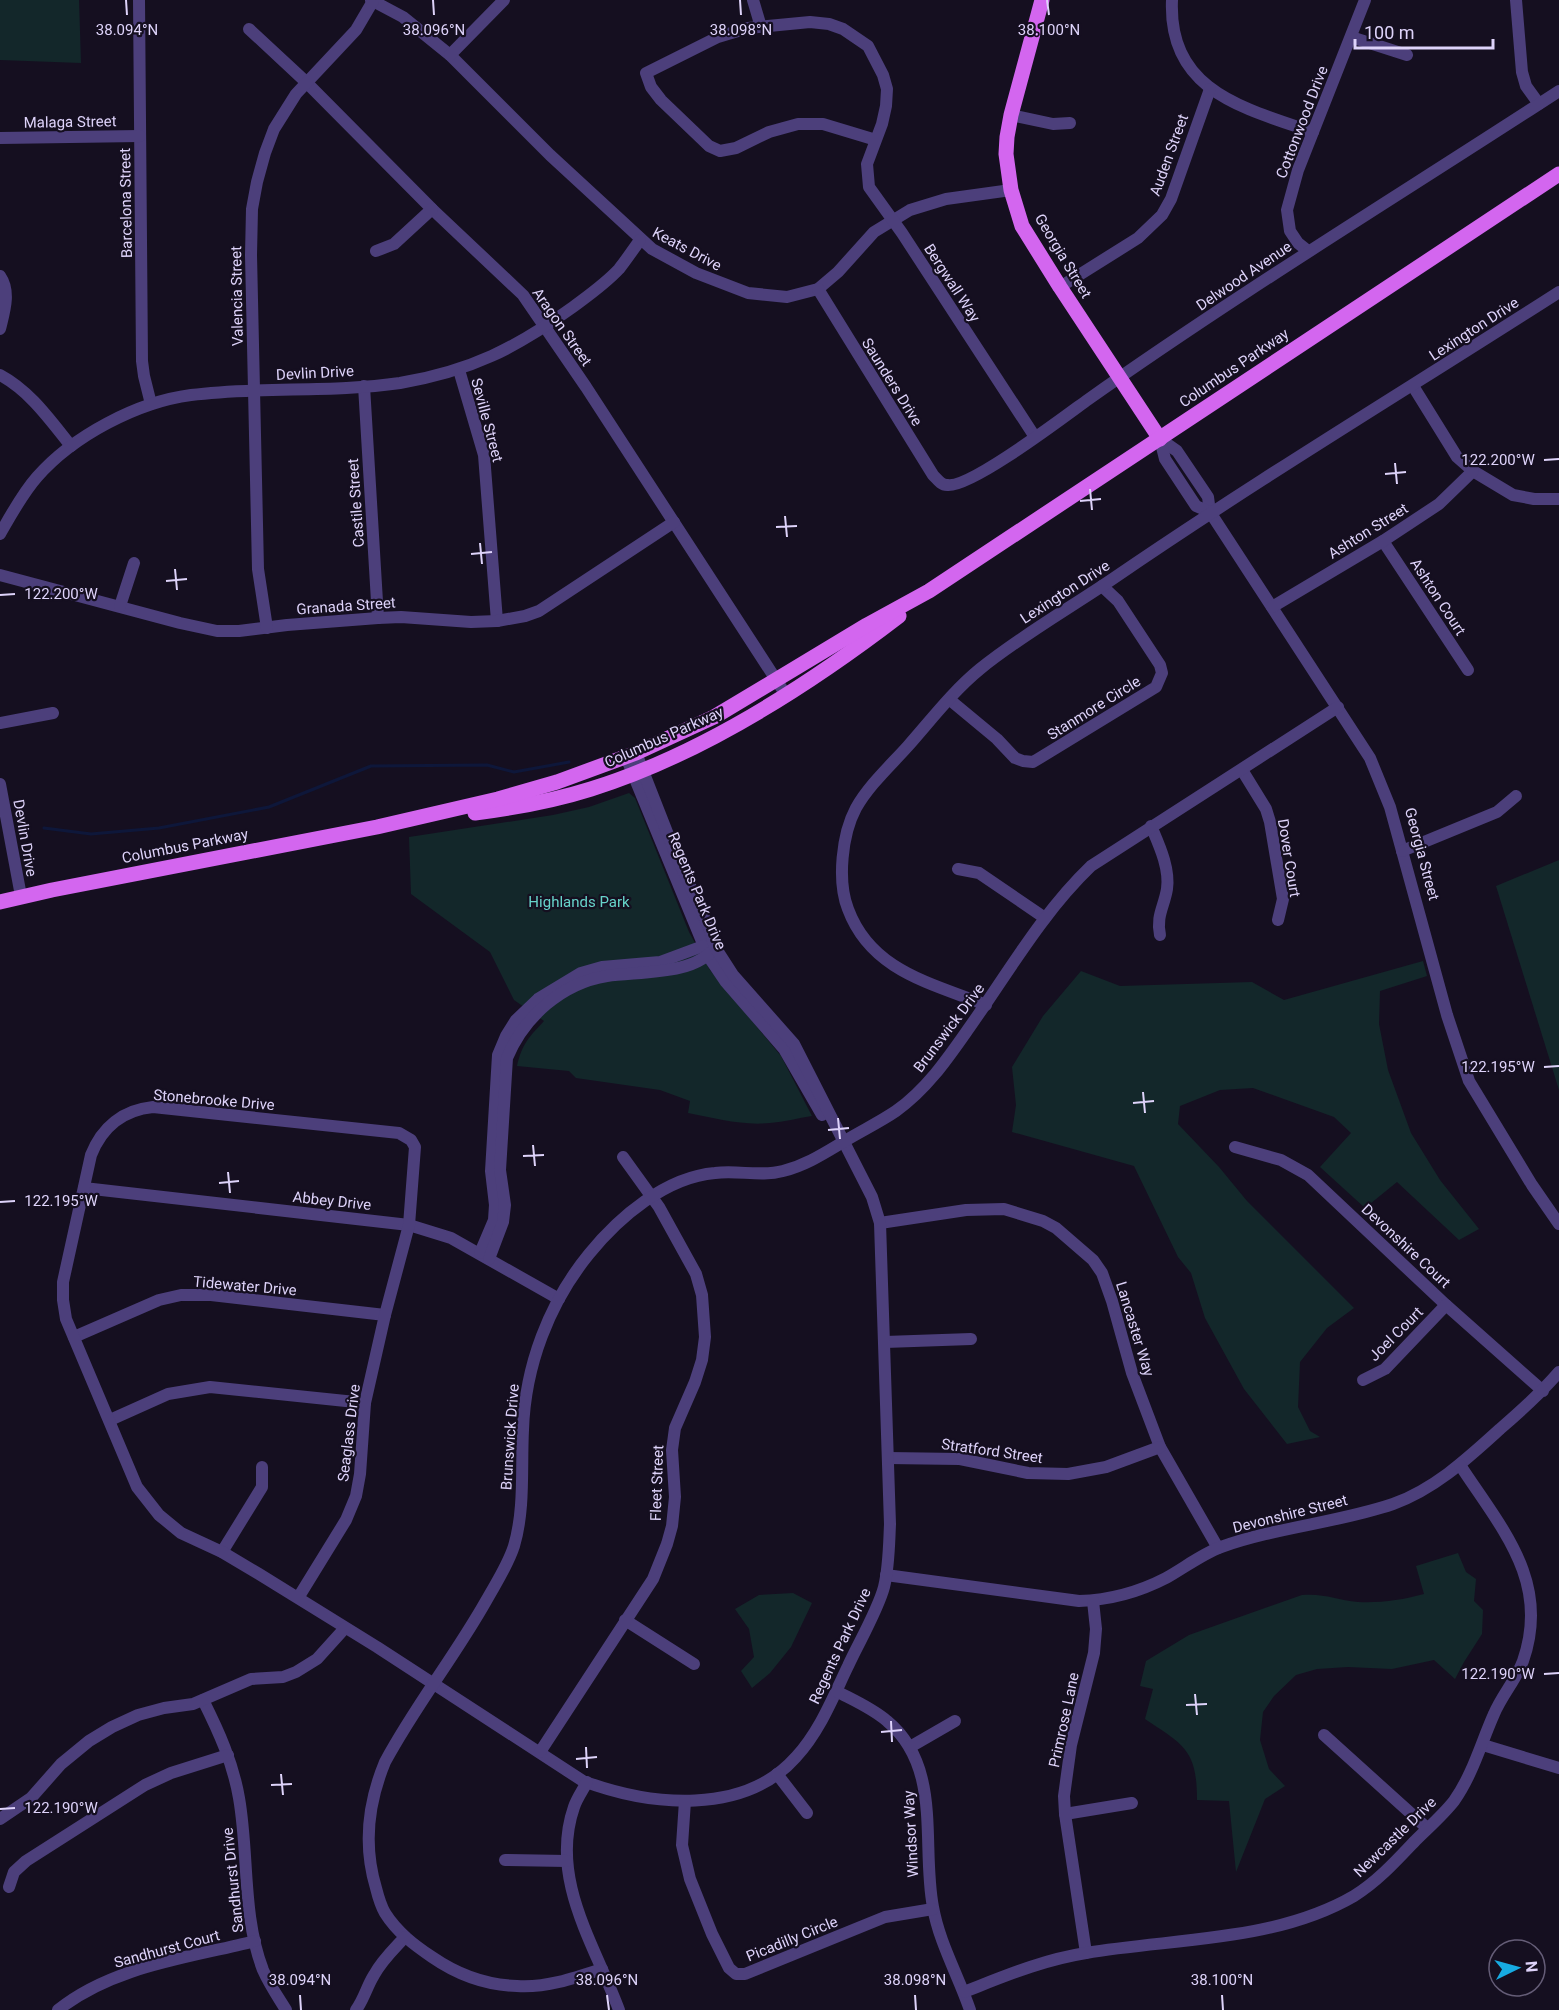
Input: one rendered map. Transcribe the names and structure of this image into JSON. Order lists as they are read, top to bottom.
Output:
{
  "streets": {
    "main road": ["Georgia Street", "Columbus Parkway"],
    "street": [
      "Malaga Street",
      "Cottonwood Drive",
      "Auden Street",
      "Barcelona Street",
      "Keats Drive",
      "Delwood Avenue",
      "Bergwall Way",
      "Valencia Street",
      "Aragon Street",
      "Lexington Drive",
      "Devlin Drive",
      "Saunders Drive",
      "Seville Street",
      "Castile Street",
      "Ashton Street",
      "Ashton Court",
      "Granada Street",
      "Stanmore Circle",
      "Dover Court",
      "Regents Park Drive",
      "Brunswick Drive",
      "Stonebrooke Drive",
      "Abbey Drive",
      "Devonshire Court",
      "Tidewater Drive",
      "Lancaster Way",
      "Joel Court",
      "Seaglass Drive",
      "Stratford Street",
      "Fleet Street",
      "Devonshire Street",
      "Primrose Lane",
      "Windsor Way",
      "Newcastle Drive",
      "Sandhurst Drive",
      "Picadilly Circle",
      "Sandhurst Court"
    ]
  },
  "crossings": [
    ["Malaga Street", "Barcelona Street"],
    ["Cottonwood Drive", "Delwood Avenue"],
    ["Auden Street", "Georgia Street"],
    ["Barcelona Street", "Devlin Drive"],
    ["Keats Drive", "Georgia Street"],
    ["Keats Drive", "Bergwall Way"],
    ["Keats Drive", "Valencia Street"],
    ["Keats Drive", "Devlin Drive"],
    ["Keats Drive", "Saunders Drive"],
    ["Georgia Street", "Delwood Avenue"],
    ["Georgia Street", "Lexington Drive"],
    ["Georgia Street", "Columbus Parkway"],
    ["Georgia Street", "Ashton Street"],
    ["Georgia Street", "Brunswick Drive"],
    ["Delwood Avenue", "Bergwall Way"],
    ["Delwood Avenue", "Saunders Drive"],
    ["Valencia Street", "Aragon Street"],
    ["Valencia Street", "Devlin Drive"],
    ["Valencia Street", "Granada Street"],
    ["Aragon Street", "Columbus Parkway"],
    ["Aragon Street", "Devlin Drive"],
    ["Aragon Street", "Granada Street"],
    ["Lexington Drive", "Stanmore Circle"],
    ["Lexington Drive", "Brunswick Drive"],
    ["Columbus Parkway", "Devlin Drive"],
    ["Columbus Parkway", "Regents Park Drive"],
    ["Devlin Drive", "Seville Street"],
    ["Devlin Drive", "Castile Street"],
    ["Seville Street", "Granada Street"],
    ["Castile Street", "Granada Street"],
    ["Ashton Street", "Ashton Court"],
    ["Dover Court", "Brunswick Drive"],
    ["Regents Park Drive", "Brunswick Drive"],
    ["Regents Park Drive", "Stonebrooke Drive"],
    ["Regents Park Drive", "Lancaster Way"],
    ["Regents Park Drive", "Stratford Street"],
    ["Regents Park Drive", "Fleet Street"],
    ["Regents Park Drive", "Devonshire Street"],
    ["Regents Park Drive", "Windsor Way"],
    ["Regents Park Drive", "Picadilly Circle"],
    ["Brunswick Drive", "Abbey Drive"],
    ["Brunswick Drive", "Fleet Street"],
    ["Stonebrooke Drive", "Abbey Drive"],
    ["Stonebrooke Drive", "Tidewater Drive"],
    ["Stonebrooke Drive", "Seaglass Drive"],
    ["Abbey Drive", "Seaglass Drive"],
    ["Devonshire Court", "Joel Court"],
    ["Devonshire Court", "Devonshire Street"],
    ["Tidewater Drive", "Seaglass Drive"],
    ["Lancaster Way", "Stratford Street"],
    ["Lancaster Way", "Devonshire Street"],
    ["Devonshire Street", "Primrose Lane"],
    ["Devonshire Street", "Newcastle Drive"],
    ["Primrose Lane", "Newcastle Drive"],
    ["Windsor Way", "Newcastle Drive"],
    ["Windsor Way", "Picadilly Circle"],
    ["Sandhurst Drive", "Sandhurst Court"]
  ],
  "parks": ["Highlands Park"],
  "scale_bar": "100 m",
  "north": "right",
  "coordinates": [
    "38.094°N",
    "38.096°N",
    "38.098°N",
    "38.100°N",
    "122.200°W",
    "122.195°W",
    "122.190°W"
  ]
}
